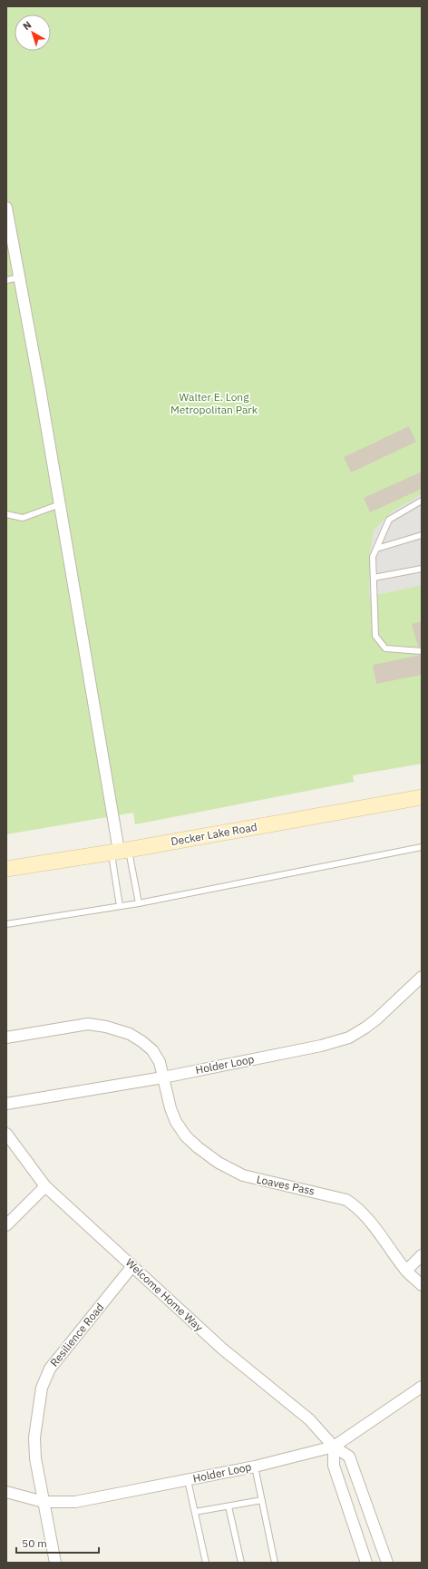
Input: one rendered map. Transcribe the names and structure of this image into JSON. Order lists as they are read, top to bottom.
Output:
{
  "streets": {
    "main road": ["Decker Lake Road"],
    "street": [
      "Holder Loop",
      "Loaves Pass",
      "Welcome Home Way",
      "Resilience Road"
    ]
  },
  "crossings": [
    ["Holder Loop", "Loaves Pass"],
    ["Holder Loop", "Welcome Home Way"],
    ["Holder Loop", "Resilience Road"],
    ["Welcome Home Way", "Resilience Road"]
  ],
  "parks": ["Walter E. Long Metropolitan Park"],
  "scale_bar": "50 m",
  "north": "top left"
}
